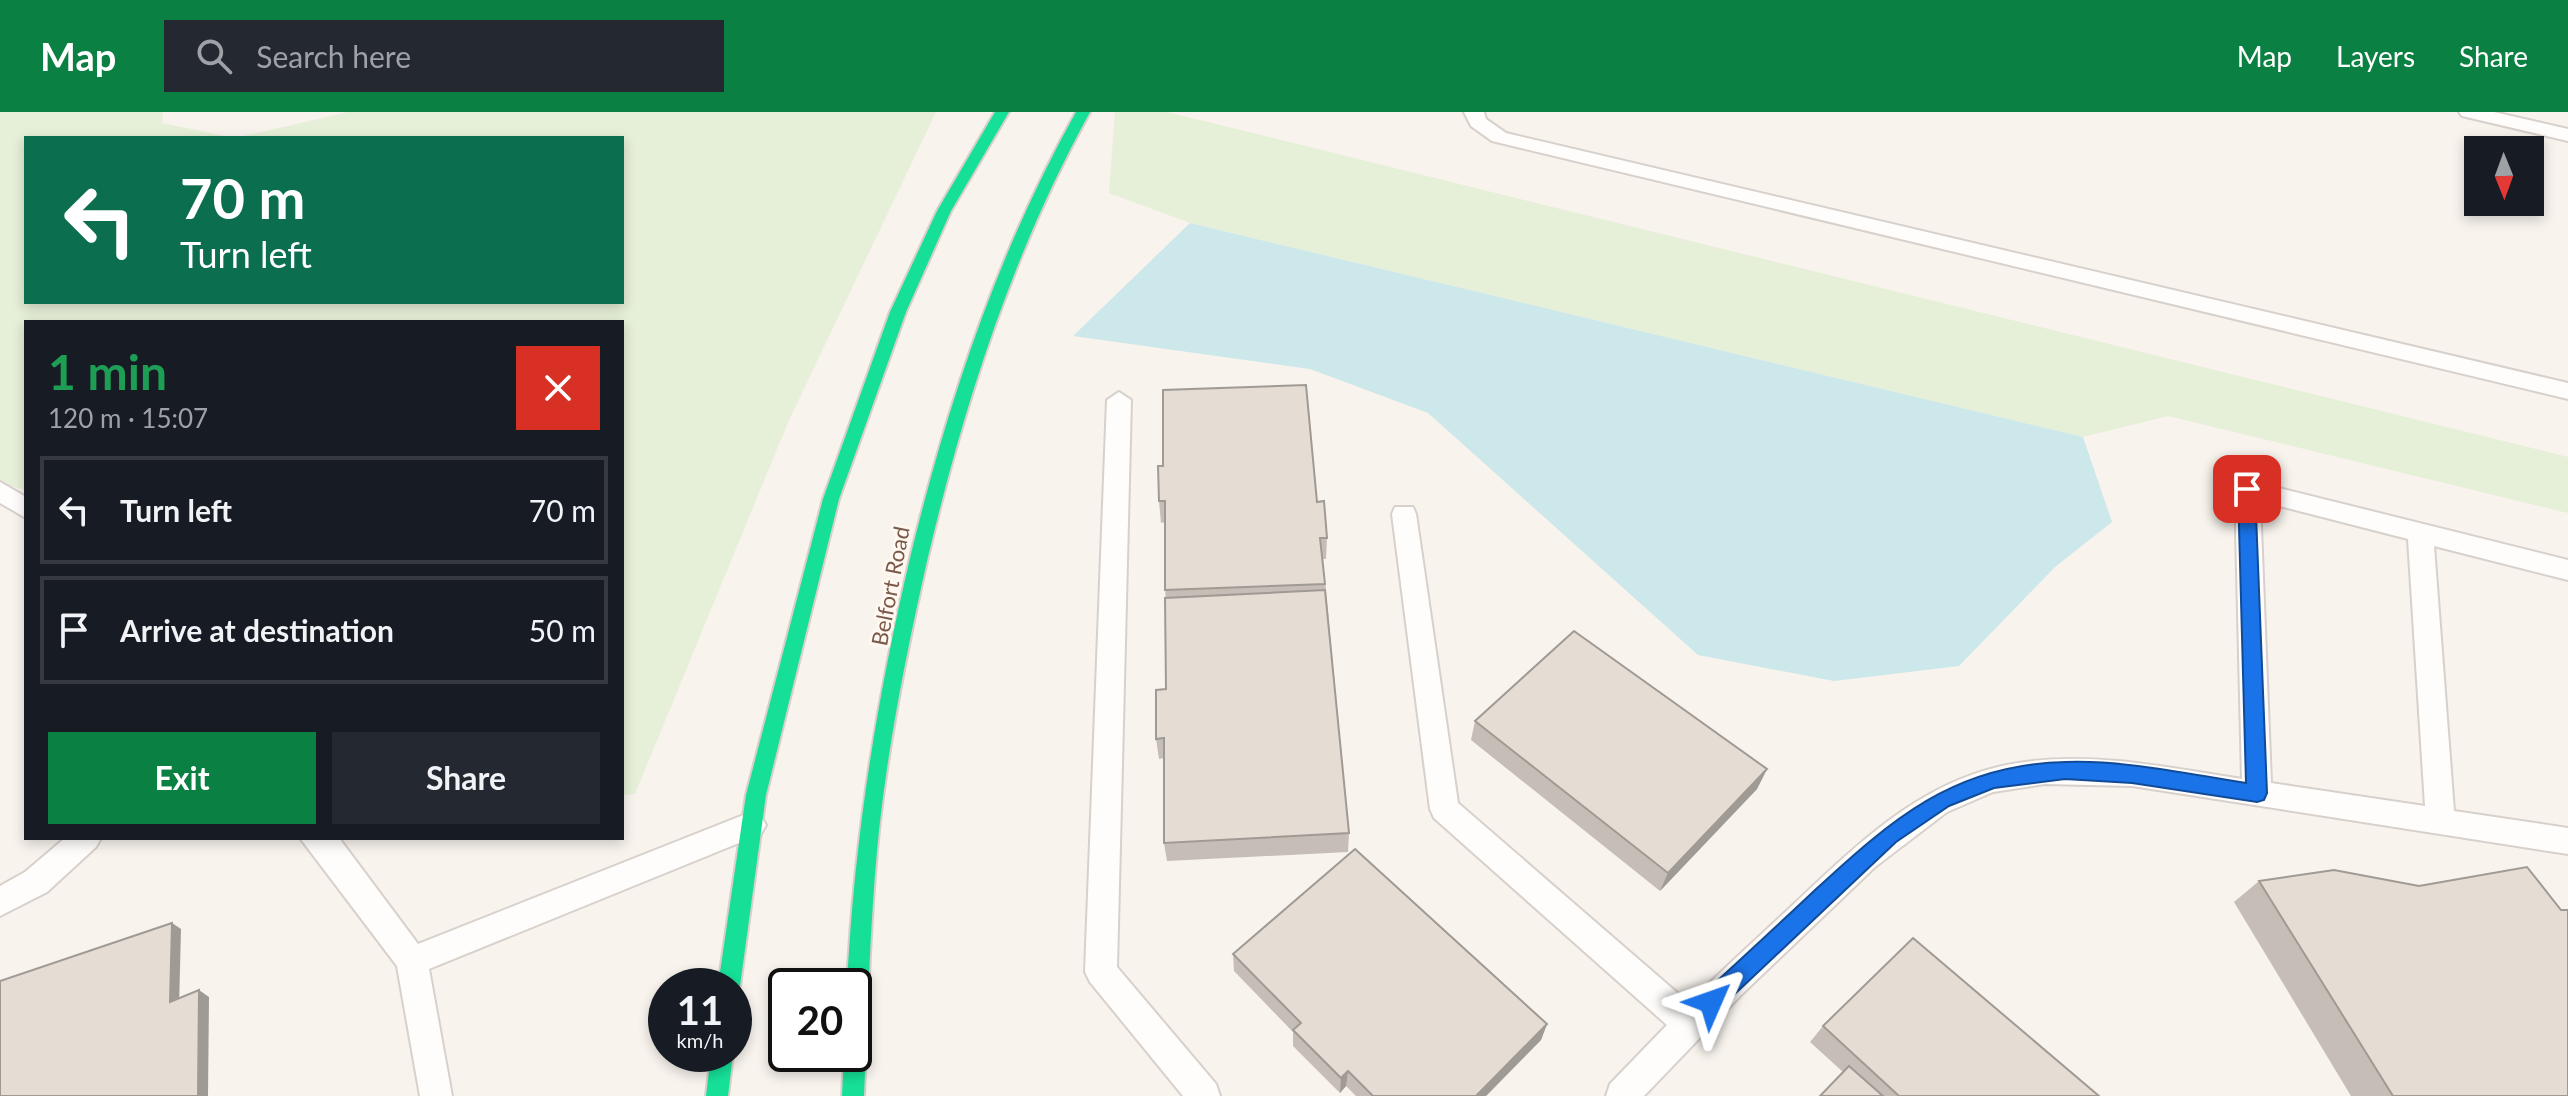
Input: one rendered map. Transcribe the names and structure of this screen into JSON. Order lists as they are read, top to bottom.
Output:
{
  "streets": {
    "street": ["Belfort Road"]
  },
  "north": "bottom",
  "page": {
    "header": "Map",
    "search": "Search here",
    "nav": ["Map", "Layers", "Share"],
    "turn": ["70 m", "Turn left"],
    "heading": ["1 min", "120 m · 15:07"],
    "list": [
      {
        "name": "Turn left",
        "value": "70 m"
      },
      {
        "name": "Arrive at destination",
        "value": "50 m"
      }
    ],
    "buttons": ["Exit", "Share"],
    "speed": "11 km/h",
    "limit": "20"
  }
}
